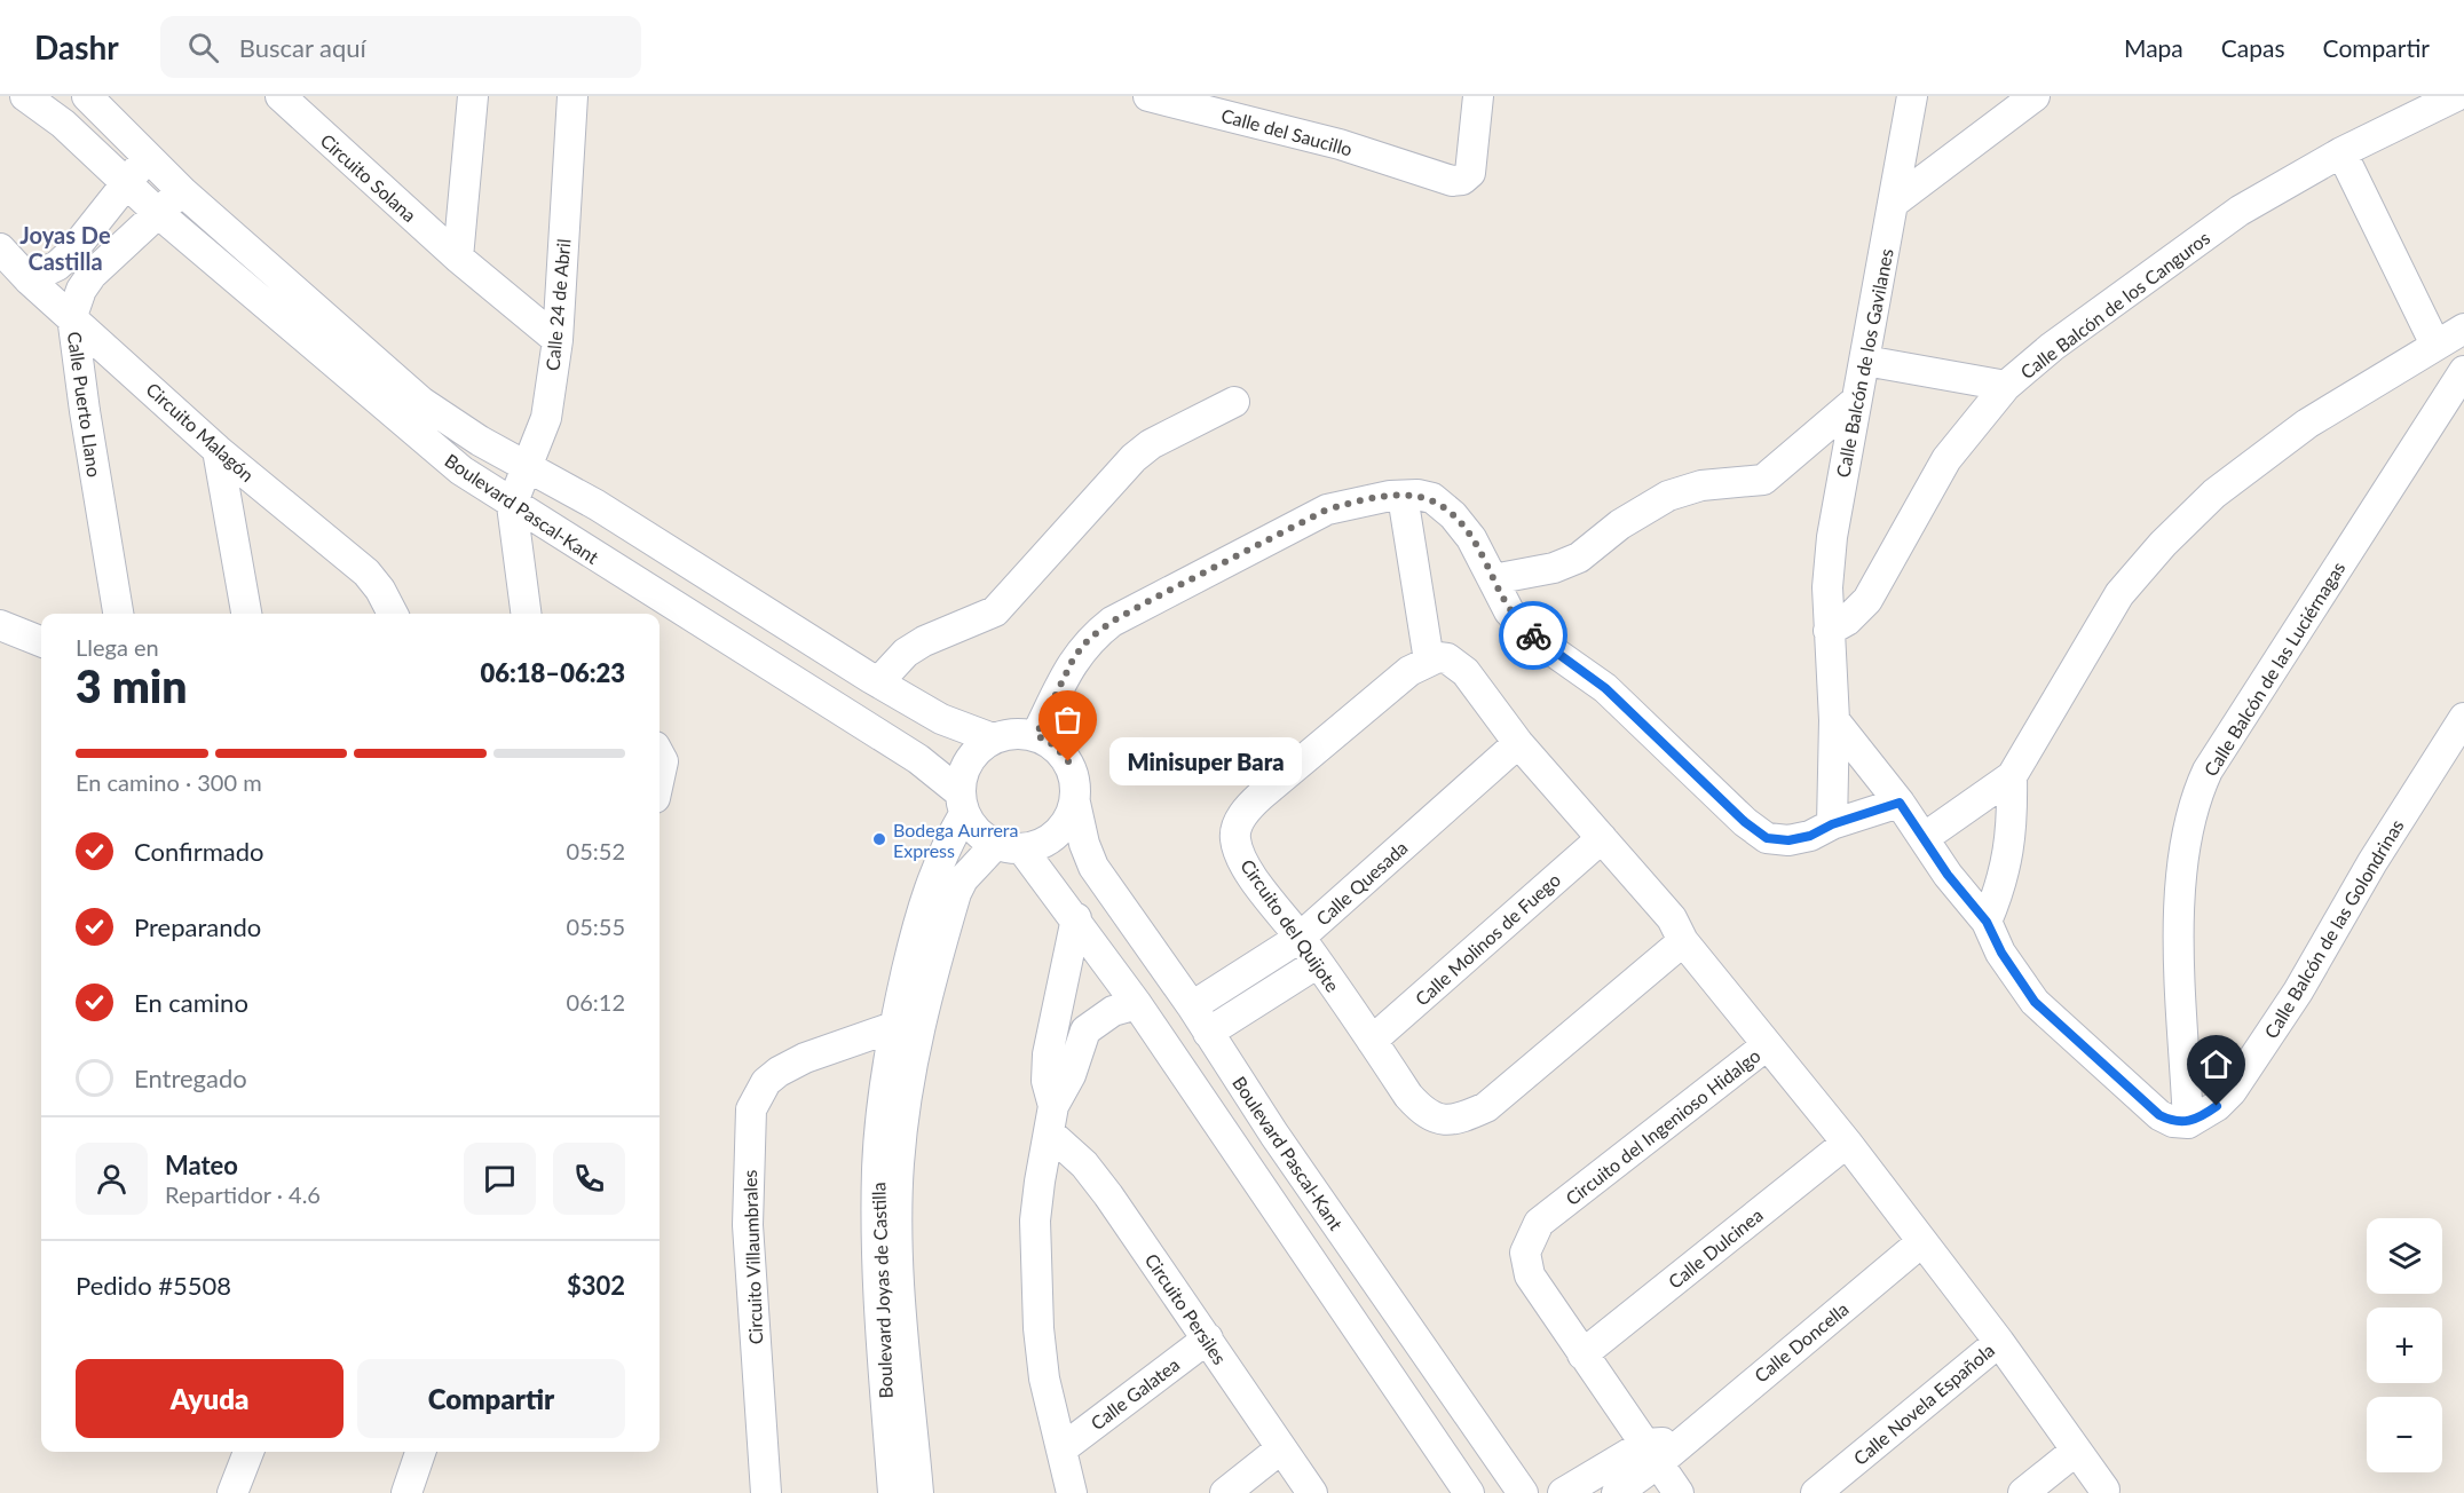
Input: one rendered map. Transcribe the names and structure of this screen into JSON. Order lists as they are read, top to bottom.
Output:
{
  "streets": {
    "street": [
      "Calle del Saucillo",
      "Circuito Solana",
      "Calle 24 de Abril",
      "Calle Balcón de los Canguros",
      "Calle Balcón de los Gavilanes",
      "Calle Puerto Llano",
      "Circuito Malagón",
      "Boulevard Pascal-Kant",
      "Calle Balcón de las Luciérnagas",
      "Calle Quesada",
      "Circuito del Quijote",
      "Calle Balcón de las Golondrinas",
      "Calle Molinos de Fuego",
      "Circuito del Ingenioso Hidalgo",
      "Calle Dulcinea",
      "Circuito Villaumbrales",
      "Boulevard Joyas de Castilla",
      "Circuito Persiles",
      "Calle Doncella",
      "Calle Galatea",
      "Calle Novela Española"
    ]
  },
  "crossings": [
    ["Circuito Solana", "Calle 24 de Abril"],
    ["Calle 24 de Abril", "Boulevard Pascal-Kant"],
    ["Calle Balcón de los Canguros", "Calle Balcón de los Gavilanes"],
    ["Calle Puerto Llano", "Circuito Malagón"],
    ["Calle Puerto Llano", "Boulevard Pascal-Kant"],
    ["Boulevard Pascal-Kant", "Calle Quesada"],
    ["Boulevard Pascal-Kant", "Boulevard Joyas de Castilla"],
    ["Calle Balcón de las Luciérnagas", "Calle Balcón de las Golondrinas"],
    ["Calle Quesada", "Circuito del Quijote"],
    ["Circuito del Quijote", "Calle Molinos de Fuego"],
    ["Circuito del Ingenioso Hidalgo", "Calle Dulcinea"],
    ["Circuito del Ingenioso Hidalgo", "Calle Doncella"],
    ["Circuito del Ingenioso Hidalgo", "Calle Novela Española"],
    ["Circuito Villaumbrales", "Boulevard Joyas de Castilla"],
    ["Circuito Persiles", "Calle Galatea"]
  ],
  "districts": ["Joyas De Castilla"],
  "places": ["Minisuper Bara", "Bodega Aurrera Express"],
  "page": {
    "header": "Dashr",
    "search": "Buscar aquí",
    "nav": ["Mapa", "Capas", "Compartir"],
    "heading": ["3 min", "Llega en", "06:18–06:23"],
    "panel": [
      "Mateo",
      "Repartidor · 4.6",
      "Pedido #5508",
      "$302"
    ],
    "bar": "En camino · 300 m",
    "bubble": "Minisuper Bara",
    "list": [
      ["Confirmado", "05:52"],
      ["Preparando", "05:55"],
      ["En camino", "06:12"],
      "Entregado"
    ],
    "map_buttons": ["+", "−"],
    "buttons": ["Ayuda", "Compartir"]
  }
}
